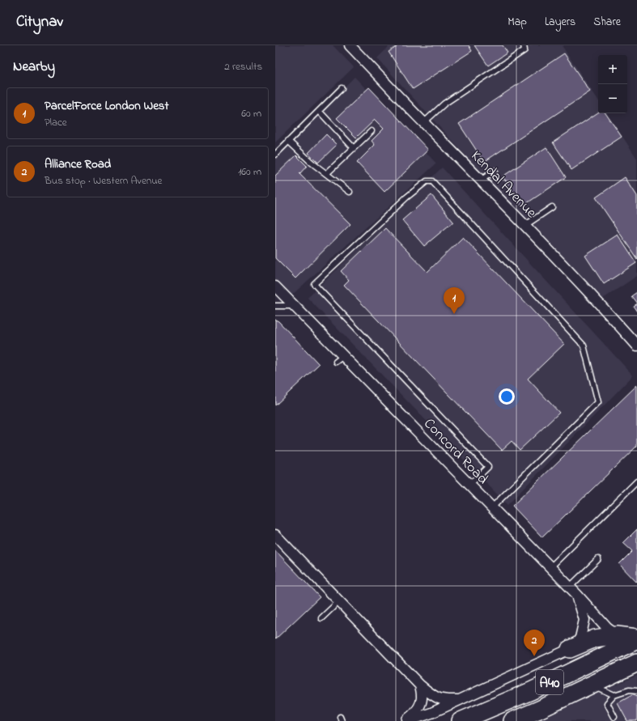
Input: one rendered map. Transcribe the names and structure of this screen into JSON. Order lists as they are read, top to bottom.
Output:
{
  "streets": {
    "highway": ["A40"],
    "street": ["Kendal Avenue", "Concord Road"]
  },
  "page": {
    "header": "Citynav",
    "nav": ["Map", "Layers", "Share"],
    "heading": ["Nearby", "2 results"],
    "map_buttons": ["+", "−"],
    "list": [
      {
        "mark": "1",
        "name": "ParcelForce London West",
        "note": "Place",
        "value": "60 m"
      },
      {
        "mark": "2",
        "name": "Alliance Road",
        "note": "Bus stop · Western Avenue",
        "value": "160 m"
      }
    ],
    "pins": ["1", "2"]
  }
}
